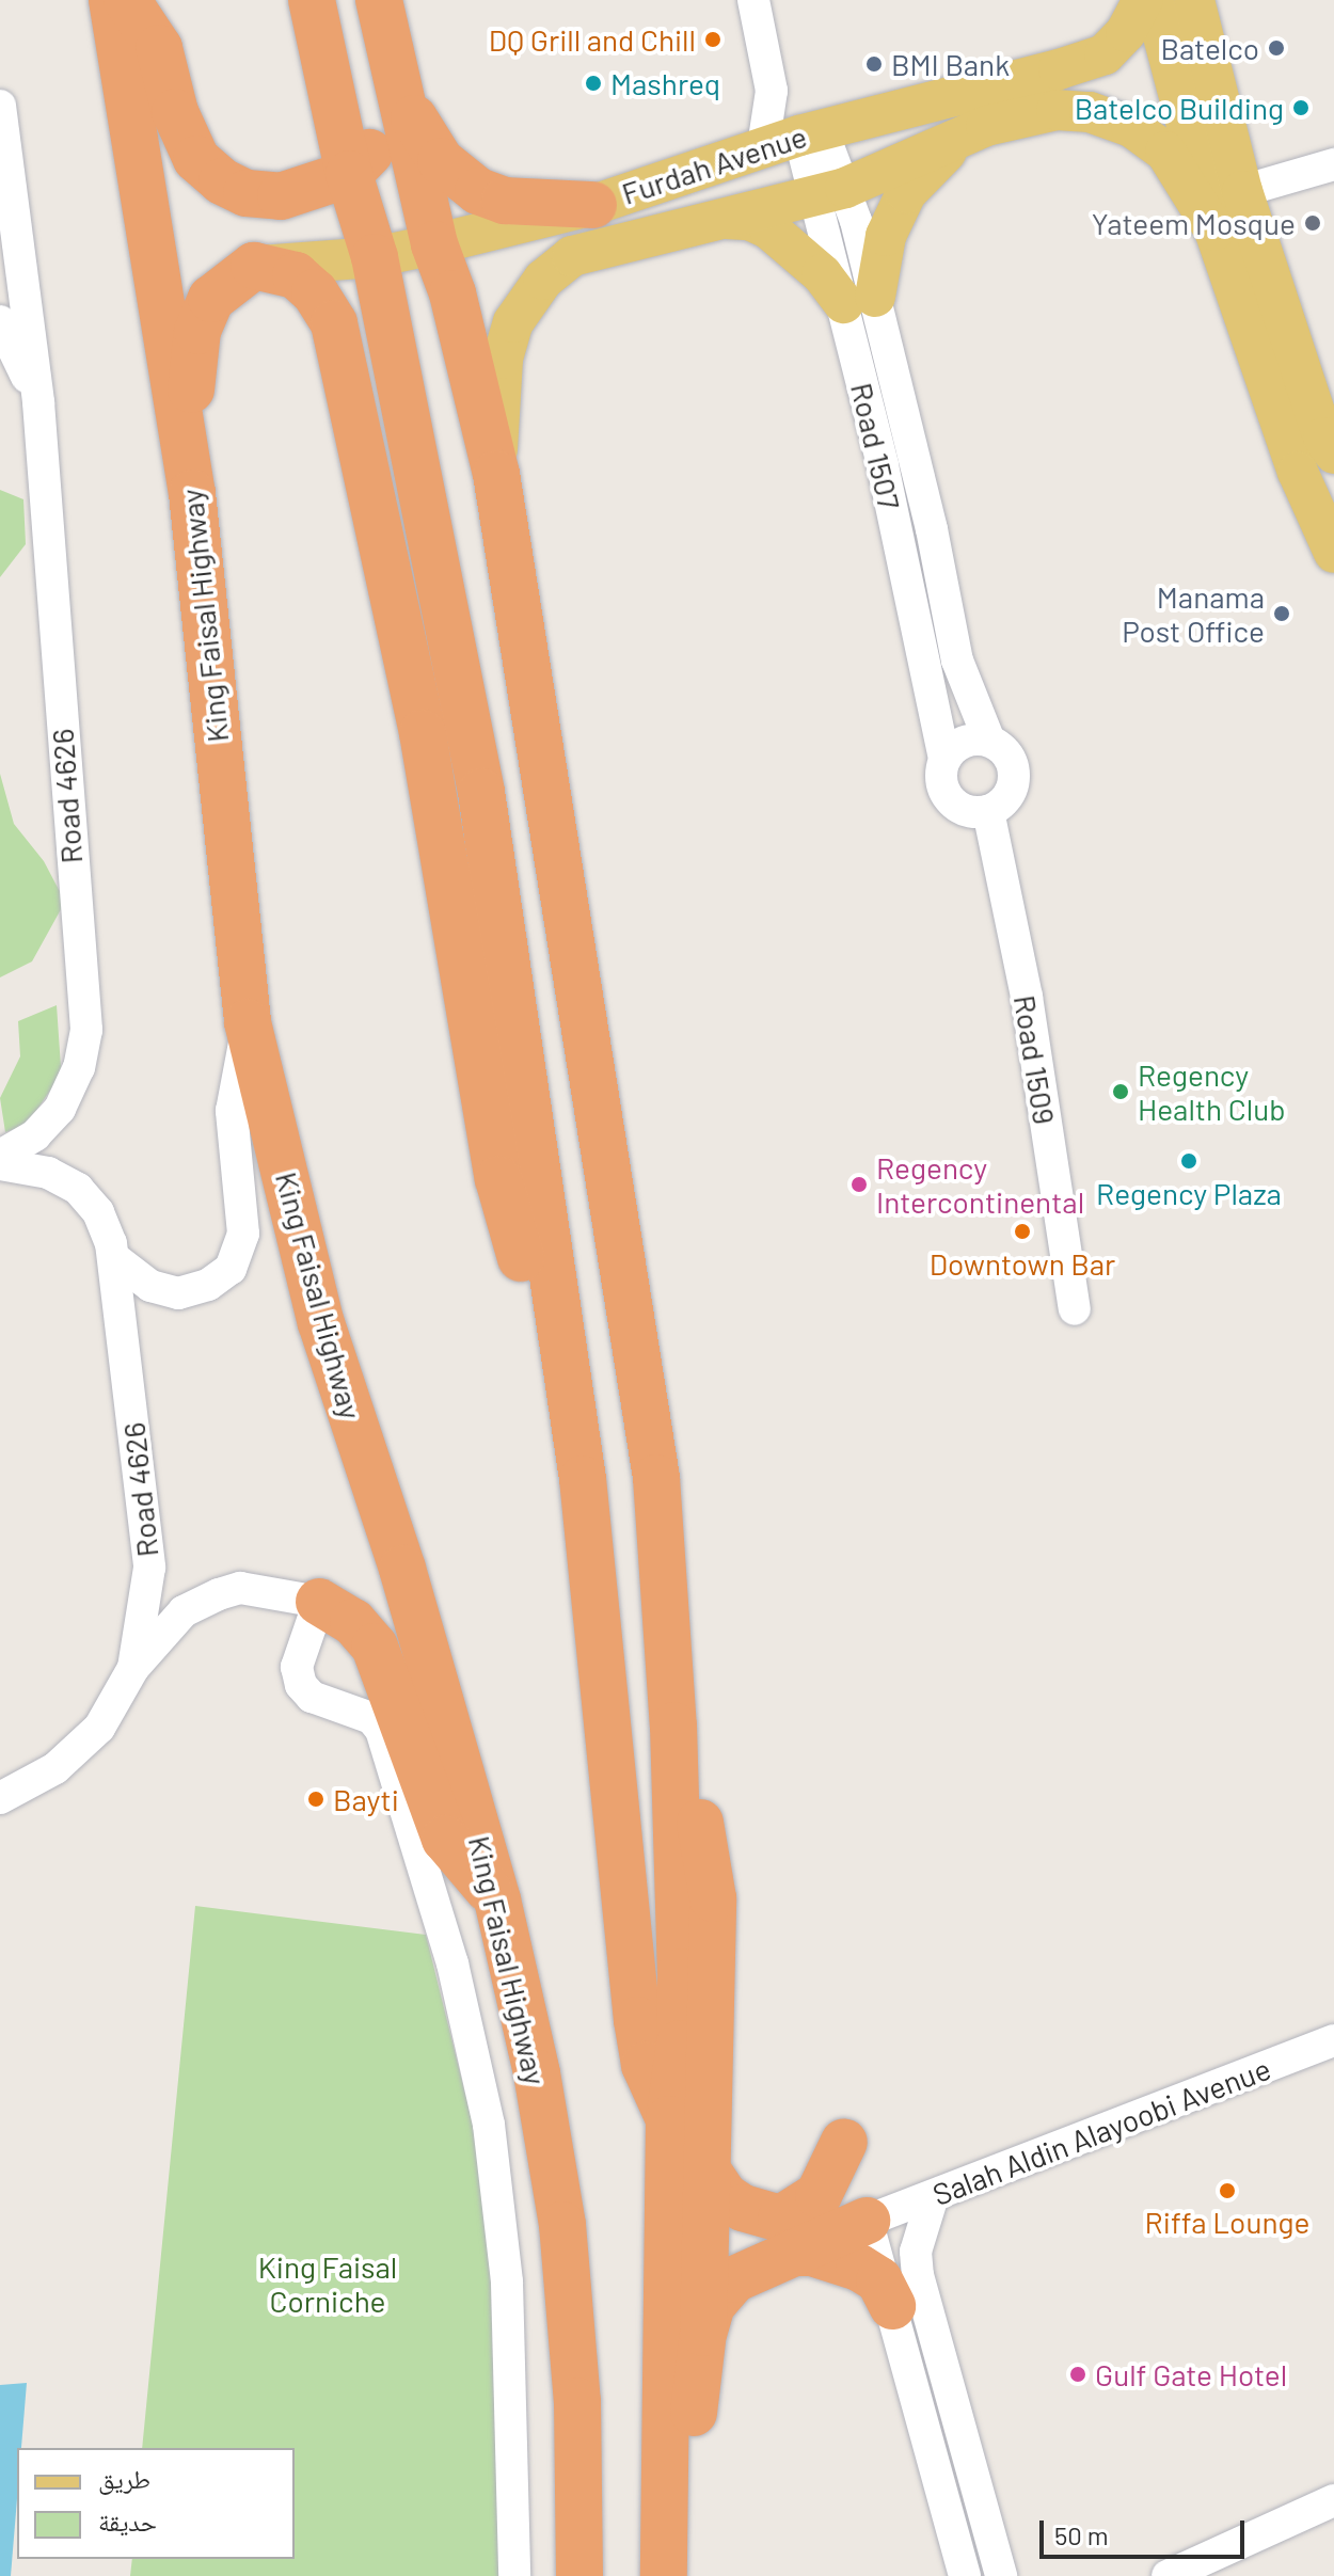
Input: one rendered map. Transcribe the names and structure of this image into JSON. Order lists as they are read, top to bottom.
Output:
{
  "streets": {
    "highway": ["King Faisal Highway"],
    "main road": ["Furdah Avenue"],
    "street": [
      "Road 1507",
      "Road 4626",
      "Road 1509",
      "Salah Aldin Alayoobi Avenue"
    ]
  },
  "crossings": [
    ["Furdah Avenue", "Road 1507"],
    ["Road 1507", "Road 1509"],
    ["King Faisal Highway", "Road 4626"]
  ],
  "parks": ["King Faisal Corniche"],
  "places": [
    "DQ Grill and Chill",
    "Batelco",
    "BMI Bank",
    "Mashreq",
    "Batelco Building",
    "Yateem Mosque",
    "Manama Post Office",
    "Regency Health Club",
    "Regency Plaza",
    "Regency Intercontinental",
    "Downtown Bar",
    "Bayti",
    "Riffa Lounge",
    "Gulf Gate Hotel"
  ],
  "legend": ["طريق", "حديقة"],
  "scale_bar": "50 m"
}
